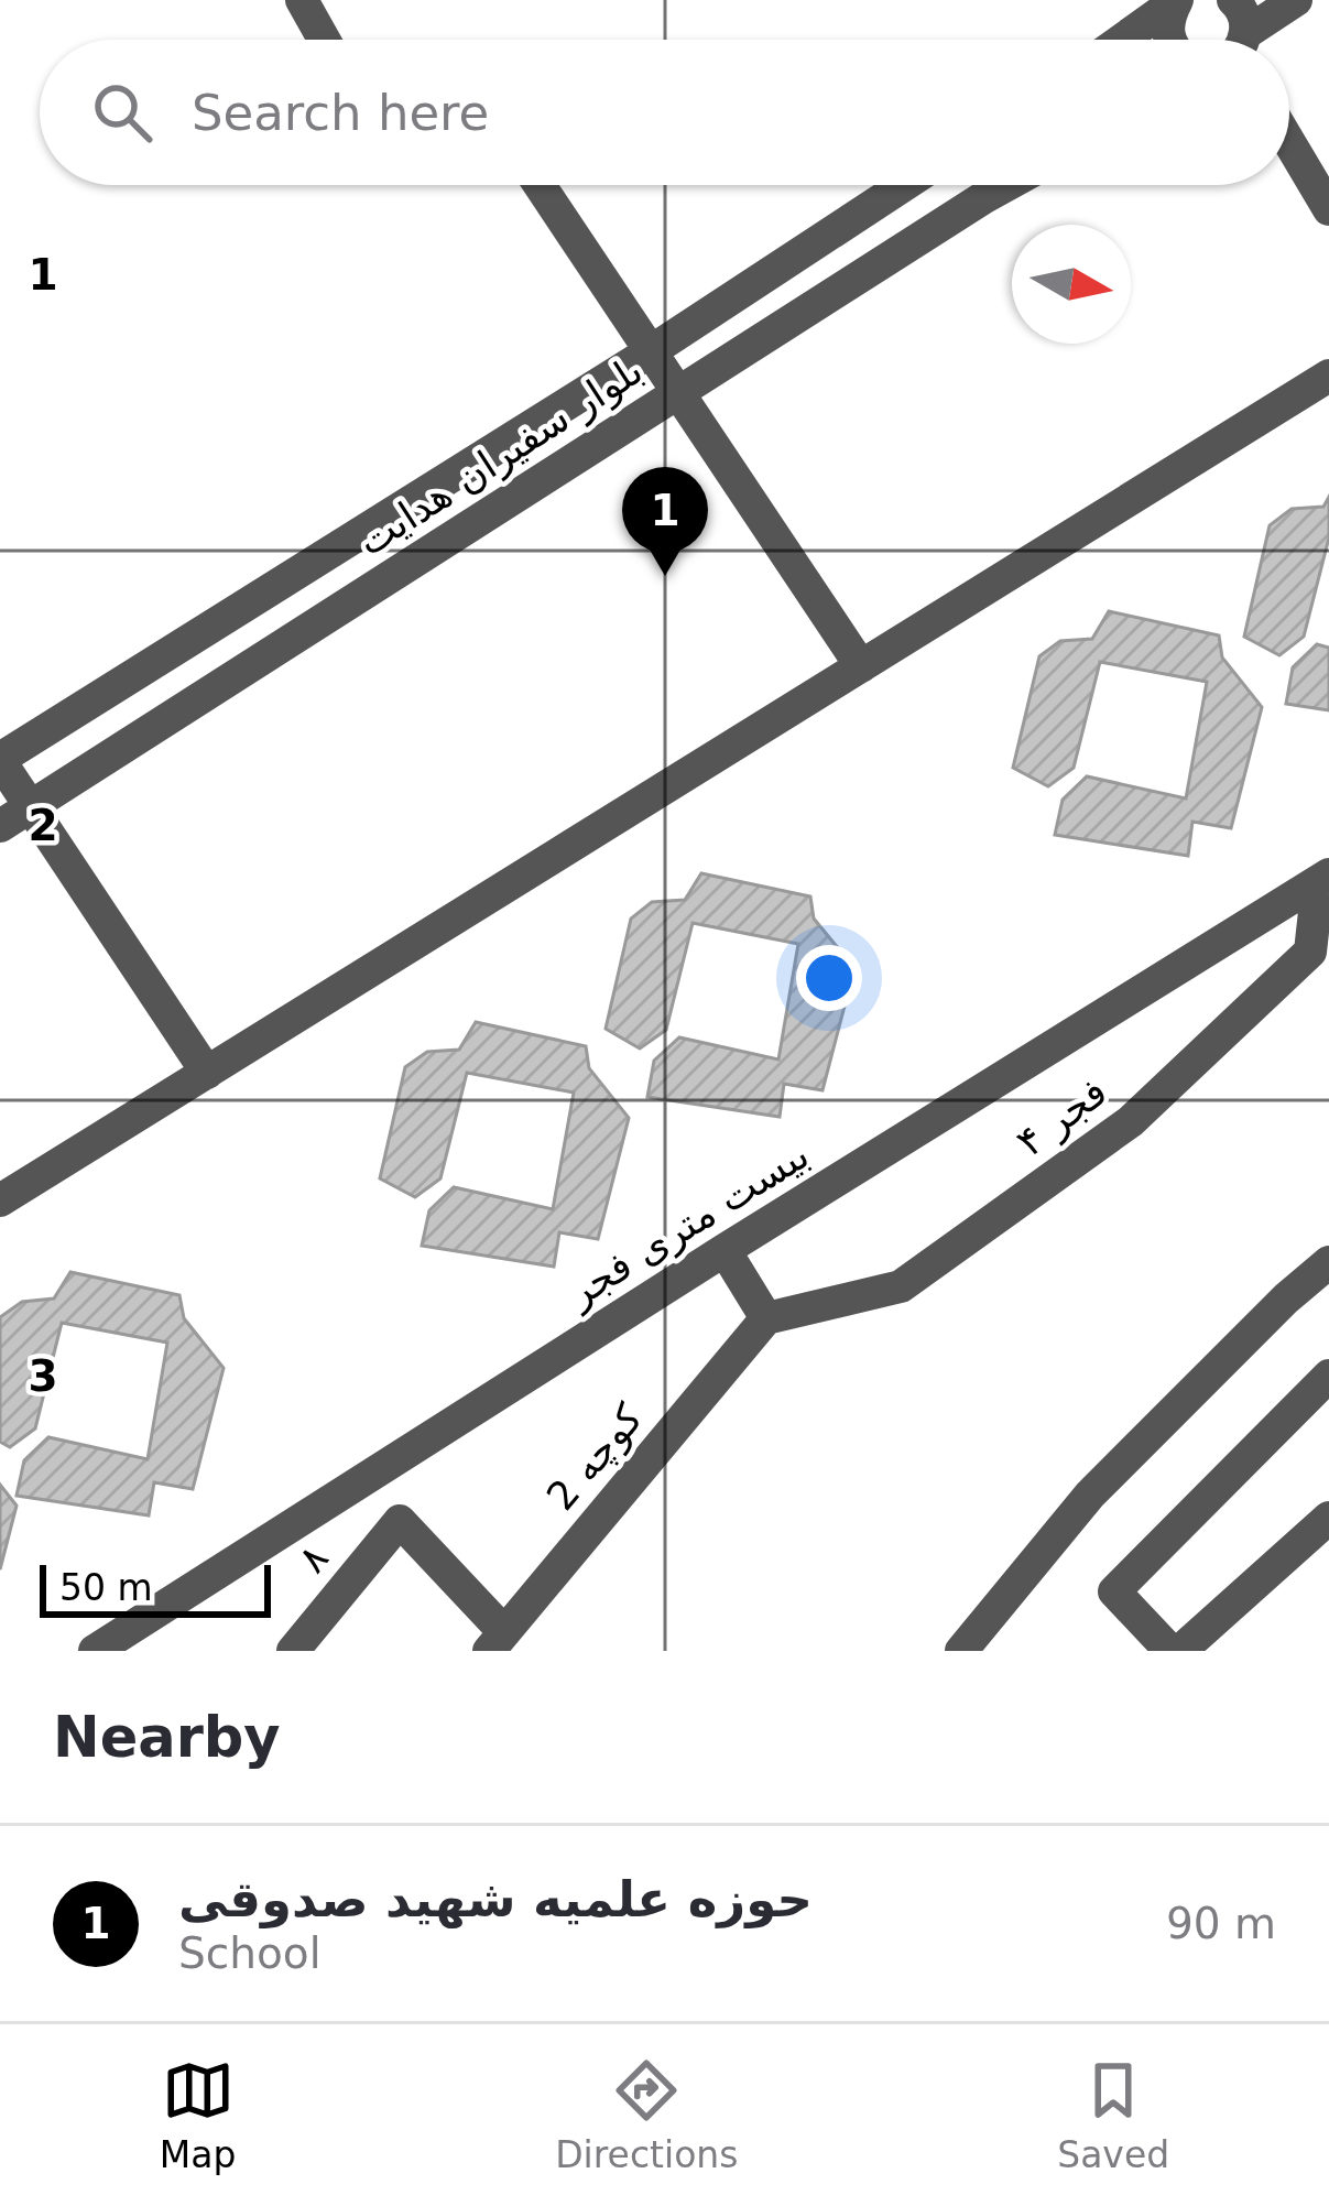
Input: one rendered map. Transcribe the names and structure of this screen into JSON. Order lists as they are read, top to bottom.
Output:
{
  "streets": {
    "street": [
      "بلوار سفیران هدایت",
      "فجر ۴",
      "بیست متری فجر",
      "کوچه 2",
      "۸"
    ]
  },
  "crossings": [
    ["فجر ۴", "بیست متری فجر"],
    ["فجر ۴", "کوچه 2"],
    ["کوچه 2", "۸"]
  ],
  "scale_bar": "50 m",
  "north": "right",
  "page": {
    "search": "Search here",
    "pins": "1",
    "scale": "50 m",
    "heading": "Nearby",
    "list": [
      {
        "mark": "1",
        "name": "حوزه علمیه شهید صدوقی",
        "note": "School",
        "value": "90 m"
      }
    ],
    "nav": ["Map", "Directions", "Saved"]
  },
  "grid": {
    "rows": ["1", "2", "3"]
  }
}
